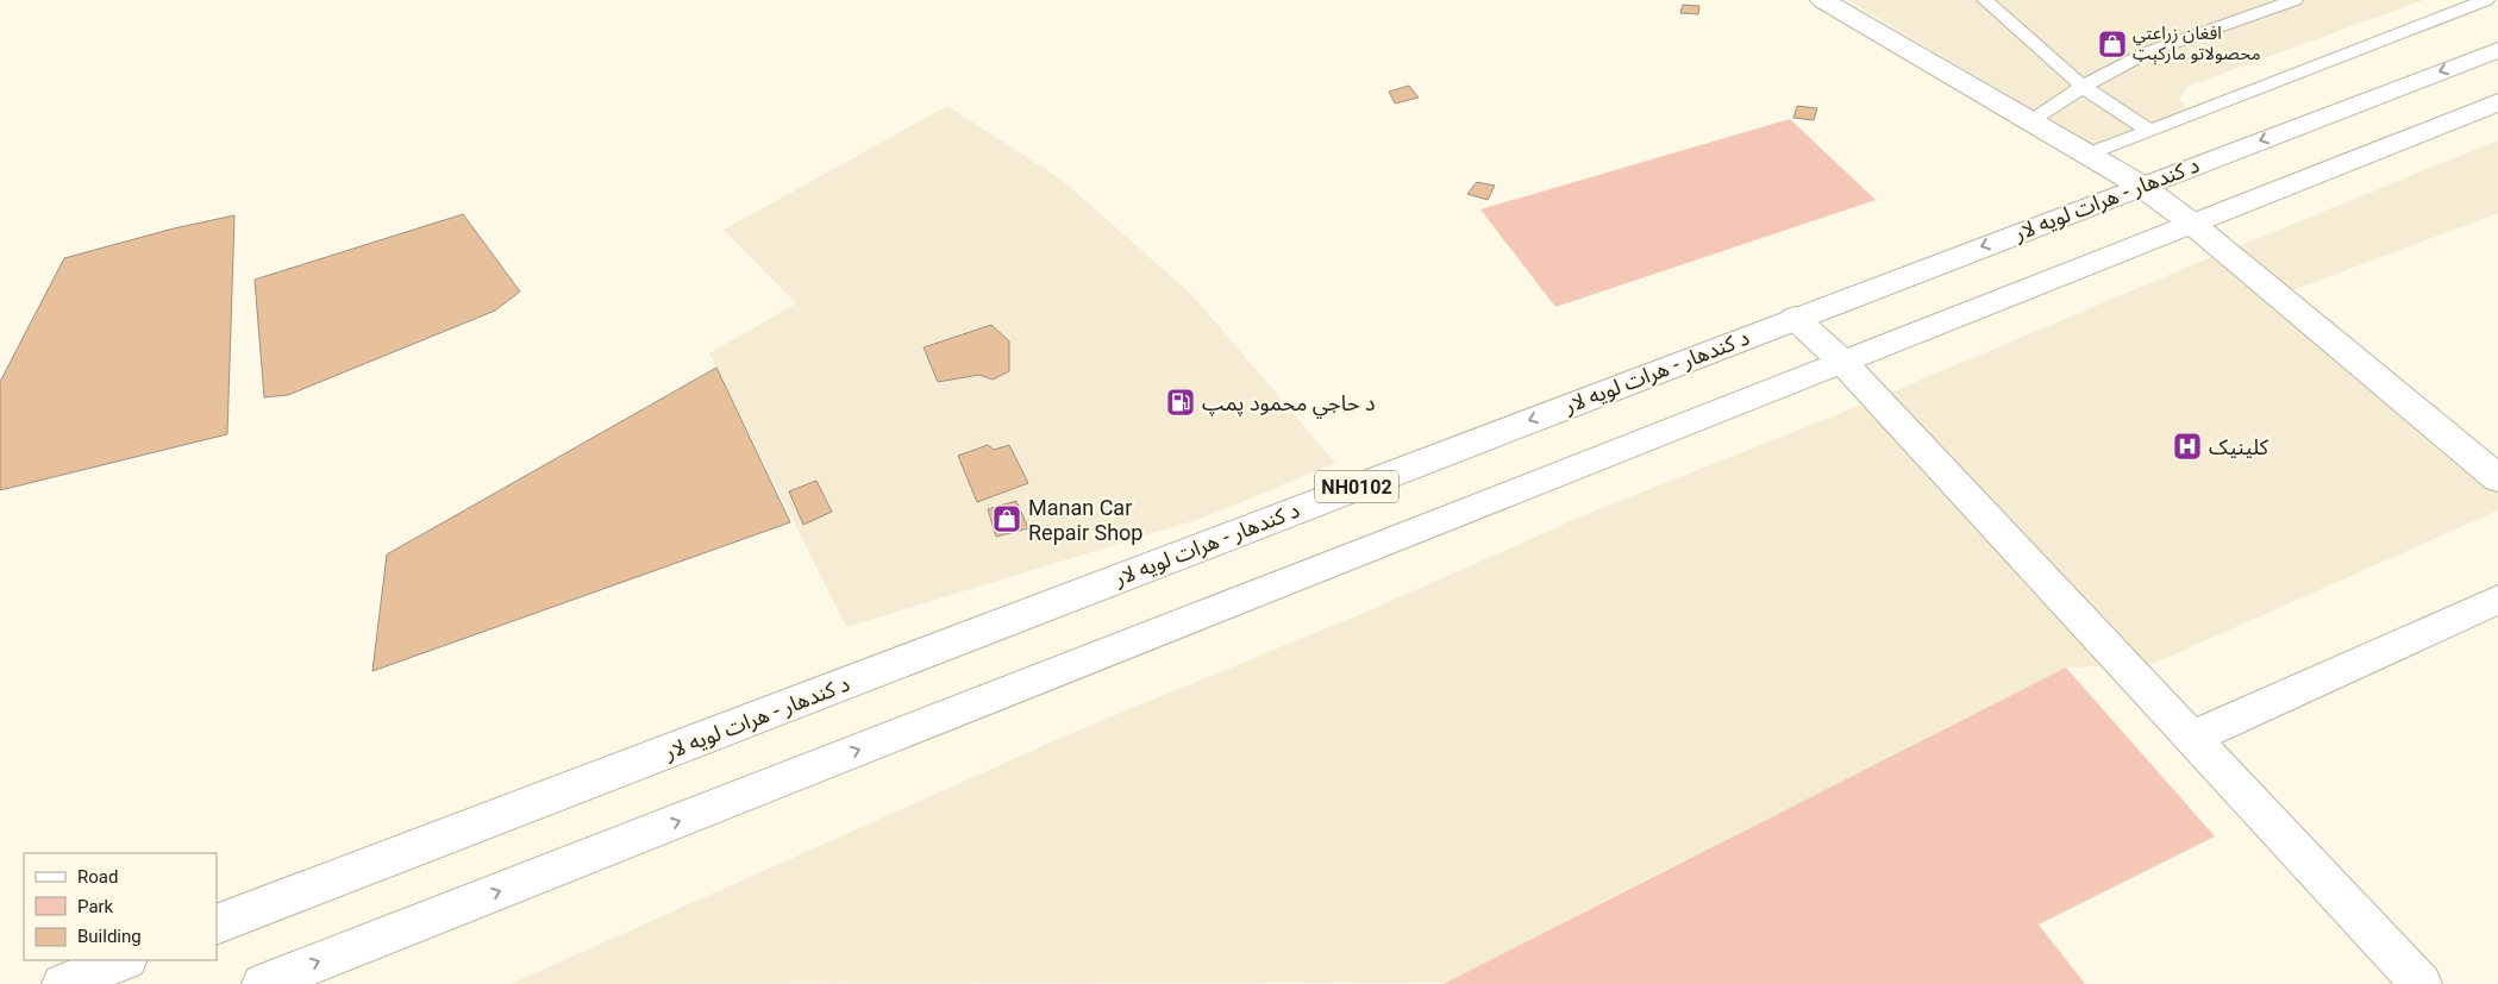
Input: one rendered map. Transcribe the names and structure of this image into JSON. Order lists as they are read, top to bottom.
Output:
{
  "streets": {
    "main road": ["د کندهار - هرات لويه لار", "NH0102"]
  },
  "places": {
    "shop": ["افغان زراعتي محصولاتو مارکېټ", "Manan Car Repair Shop"],
    "fuel station": ["د حاجي محمود پمپ"],
    "hospital": ["کلينيک"]
  },
  "legend": ["Road", "Park", "Building"]
}
